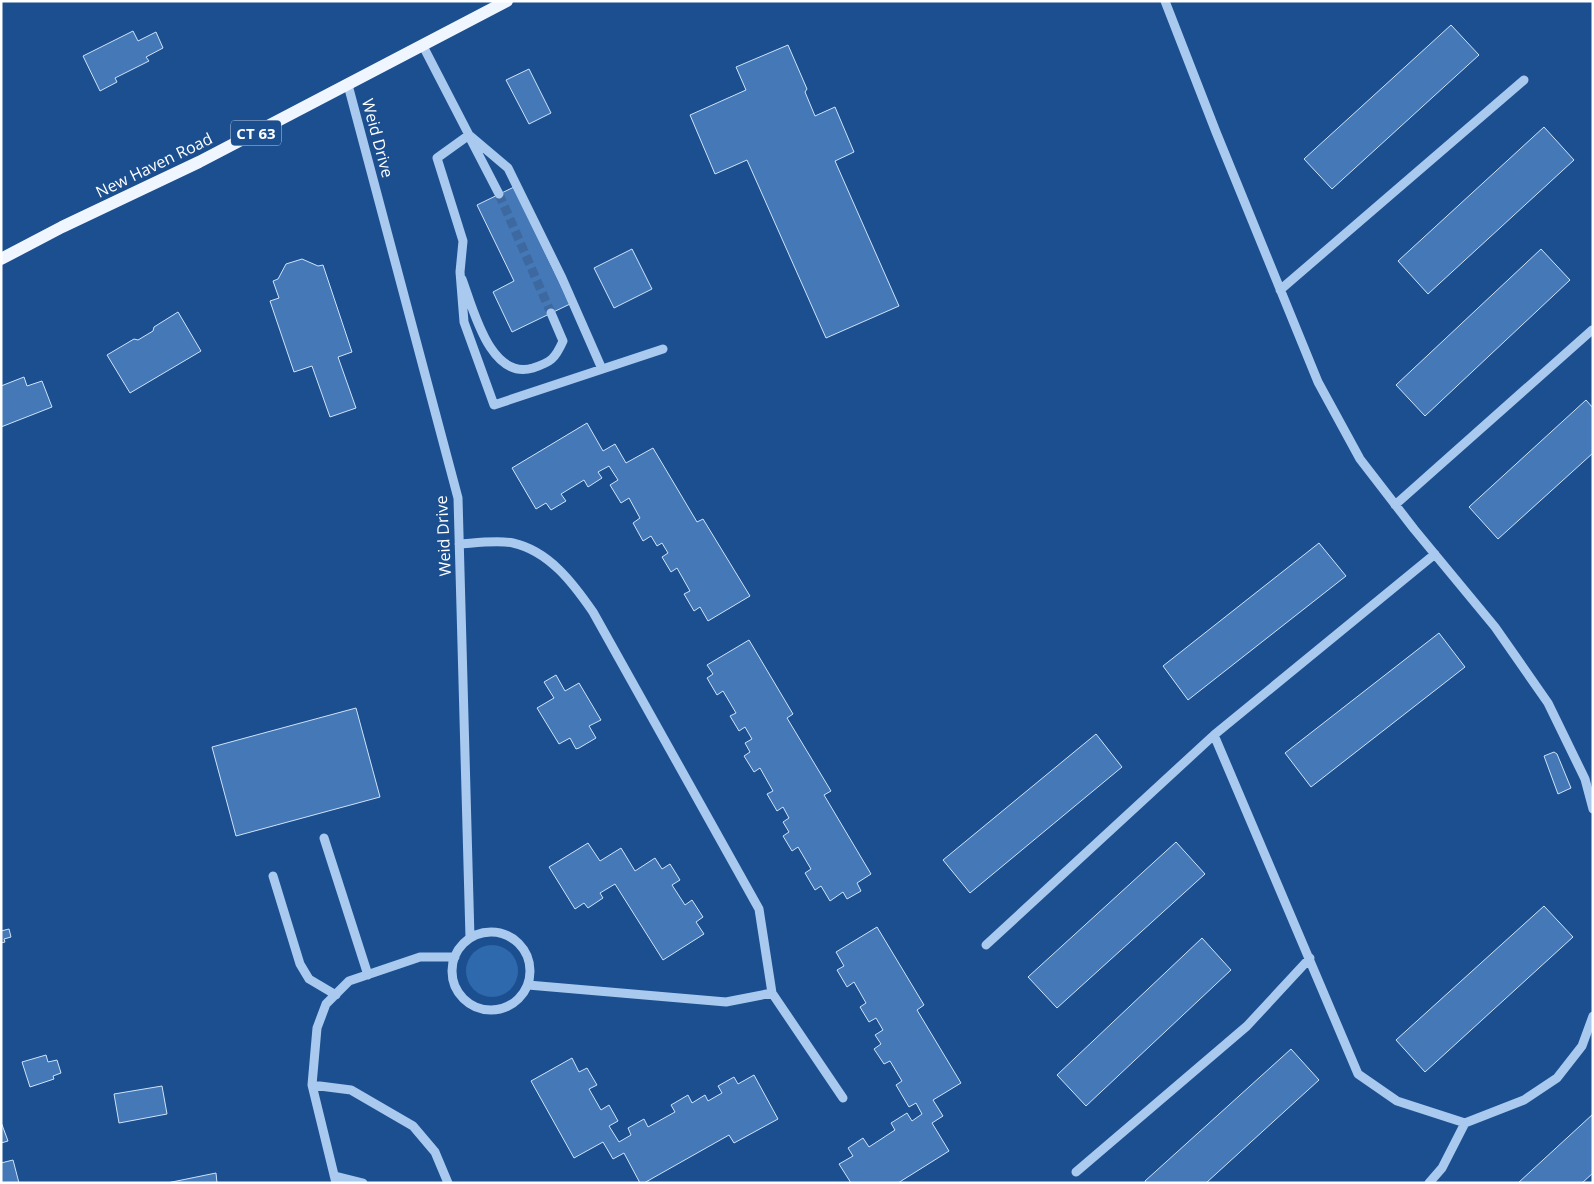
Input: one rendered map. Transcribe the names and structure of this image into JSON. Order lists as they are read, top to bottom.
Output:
{
  "streets": {
    "main road": ["CT 63", "New Haven Road"],
    "street": ["Weid Drive"]
  },
  "crossings": [
    ["Weid Drive", "New Haven Road"]
  ]
}
